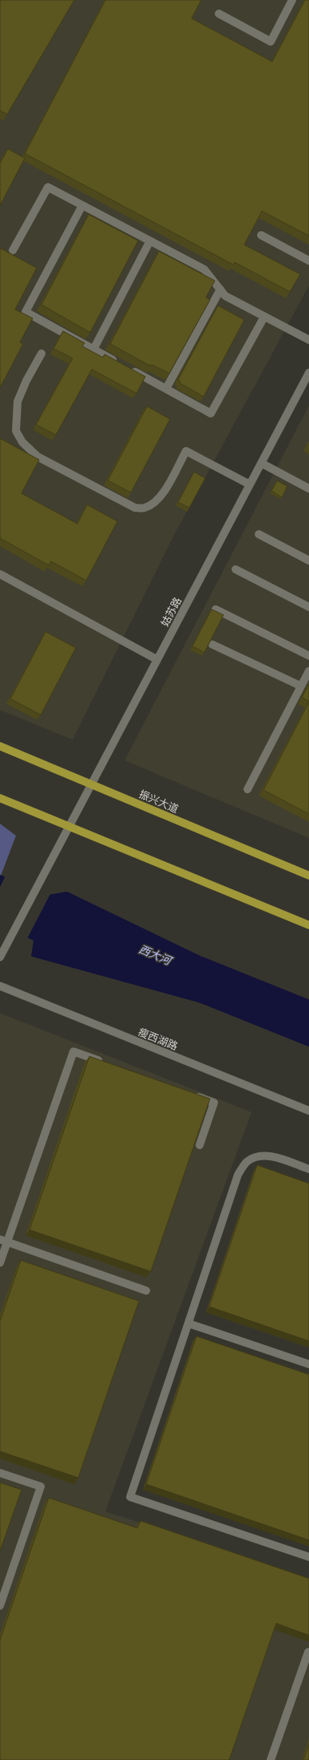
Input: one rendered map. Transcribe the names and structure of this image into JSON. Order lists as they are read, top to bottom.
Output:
{
  "streets": {
    "main road": ["振兴大道"],
    "street": ["姑苏路", "瘦西湖路"]
  },
  "crossings": [
    ["姑苏路", "振兴大道"]
  ],
  "water": ["西大河"]
}
